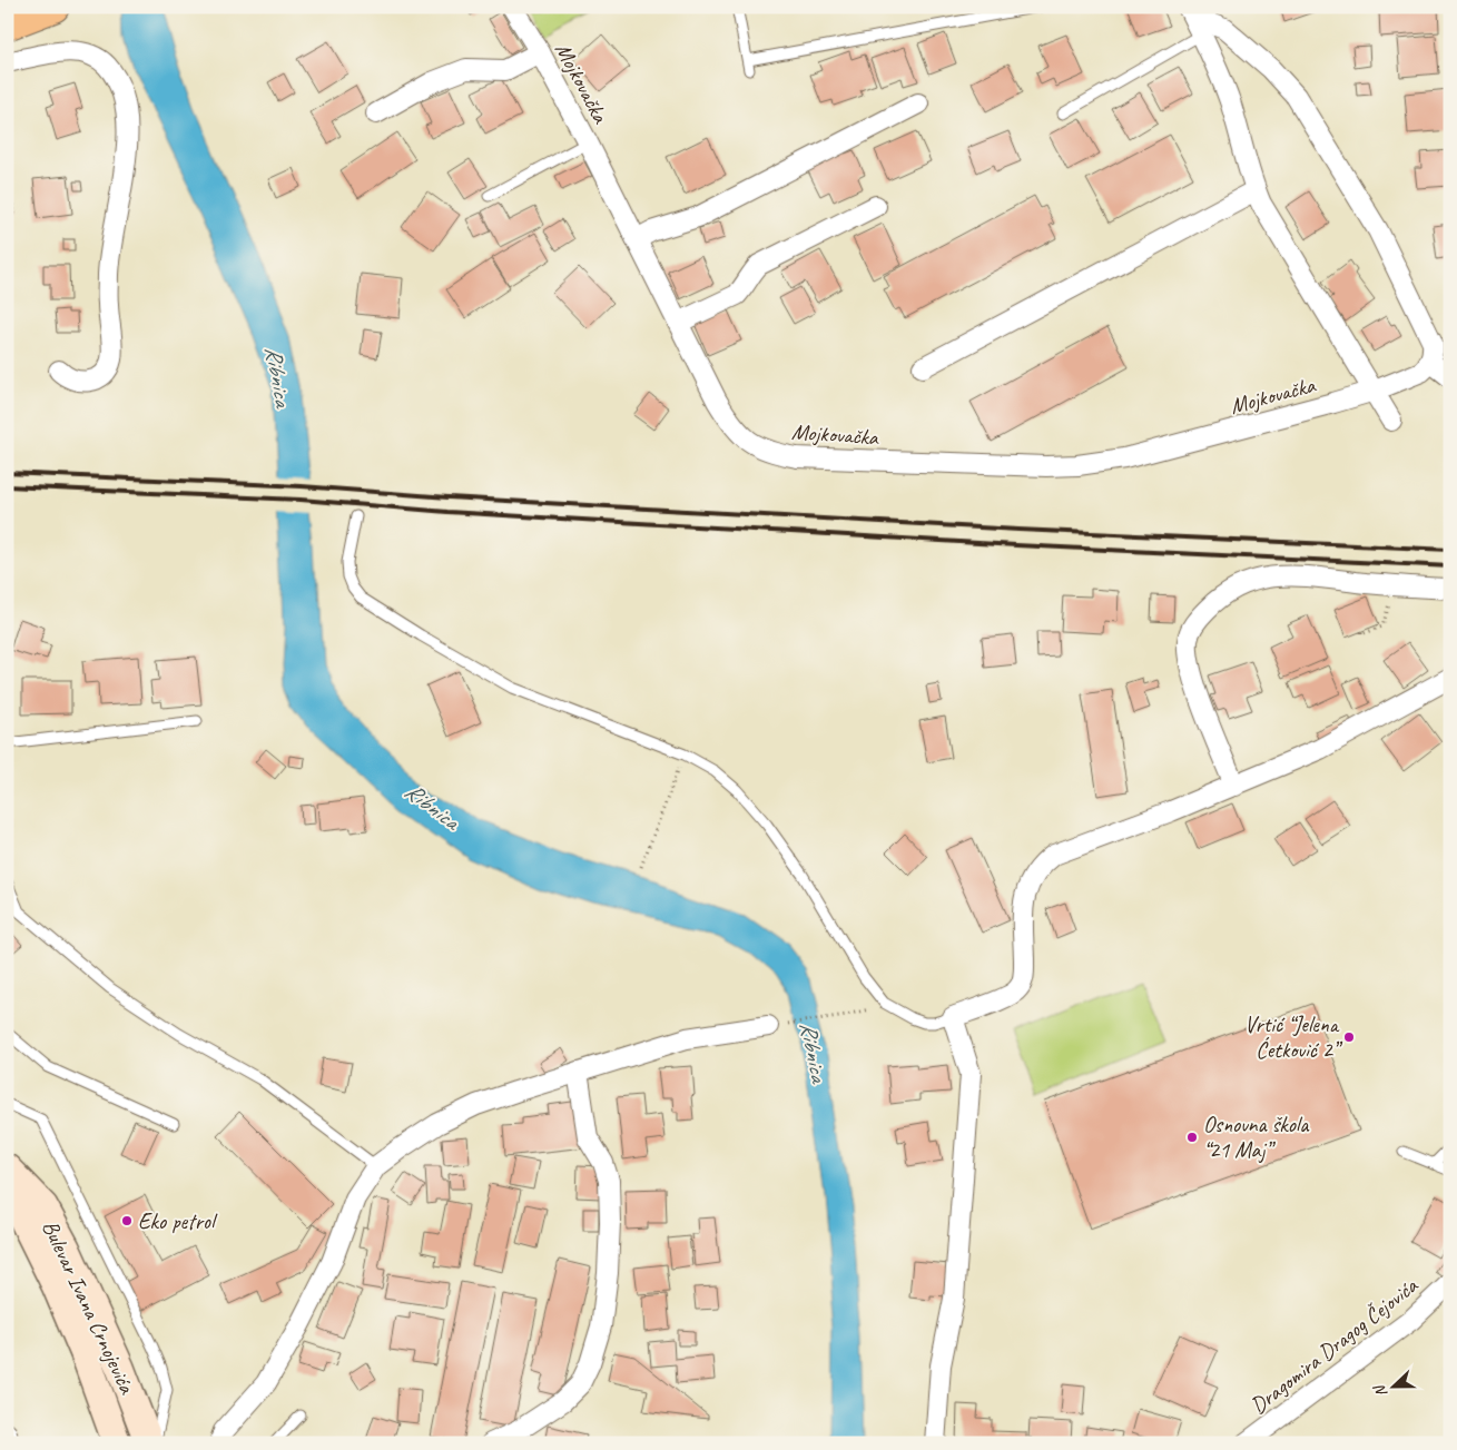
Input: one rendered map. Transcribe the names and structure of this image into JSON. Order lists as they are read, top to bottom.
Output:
{
  "streets": {
    "main road": ["Bulevar Ivana Crnojevića"],
    "street": ["Mojkovačka", "Dragomira Dragog Čejovića"]
  },
  "water": ["Ribnica"],
  "places": ["Vrtić “Jelena Ćetković 2”", "Osnovna škola “21 Maj”", "Eko petrol"],
  "north": "left"
}
